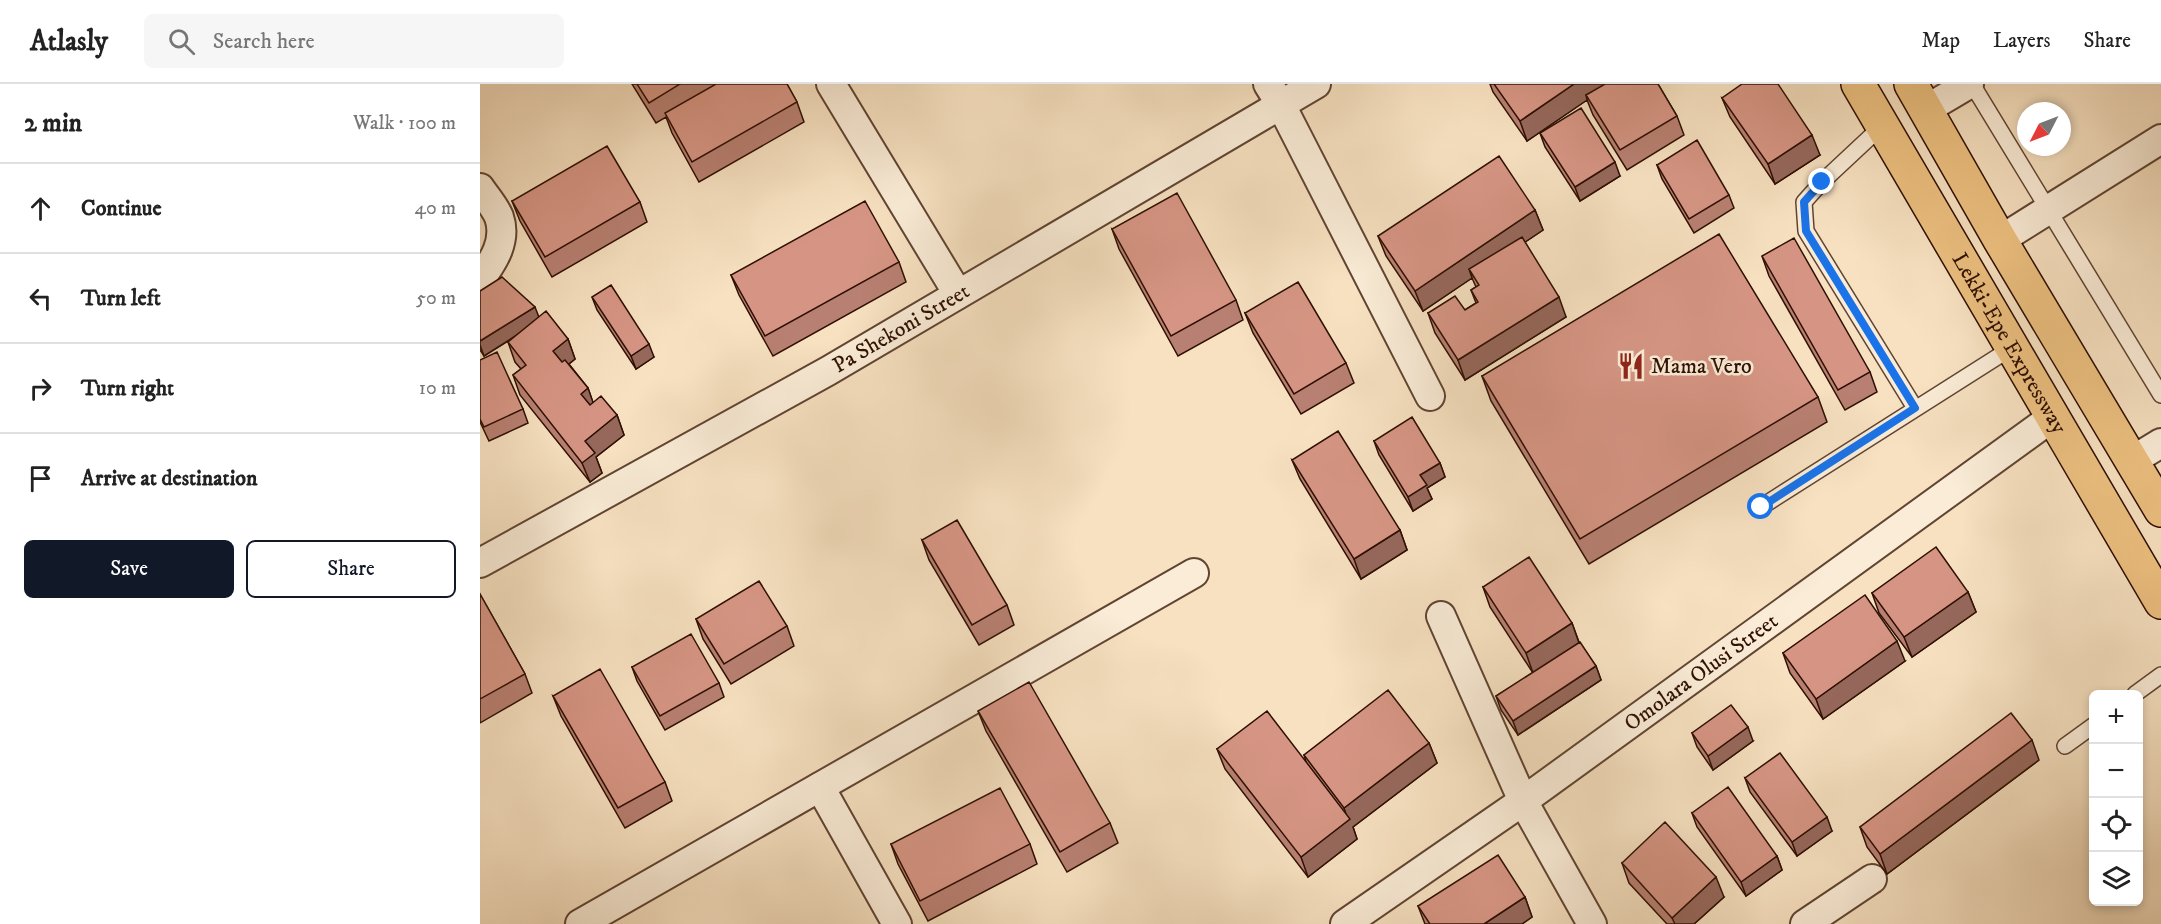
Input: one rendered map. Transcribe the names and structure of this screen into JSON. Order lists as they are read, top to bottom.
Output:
{
  "streets": {
    "highway": ["Lekki-Epe Expressway"],
    "street": ["Pa Shekoni Street", "Omolara Olusi Street"]
  },
  "crossings": [
    ["Lekki-Epe Expressway", "Omolara Olusi Street"]
  ],
  "places": {
    "restaurant": ["Mama Vero"]
  },
  "north": "bottom left",
  "page": {
    "header": "Atlasly",
    "search": "Search here",
    "nav": ["Map", "Layers", "Share"],
    "heading": ["2 min", "Walk · 100 m"],
    "list": [
      ["Continue", "40 m"],
      ["Turn left", "50 m"],
      ["Turn right", "10 m"],
      "Arrive at destination"
    ],
    "buttons": ["Save", "Share"],
    "map_buttons": ["+", "−"]
  }
}
